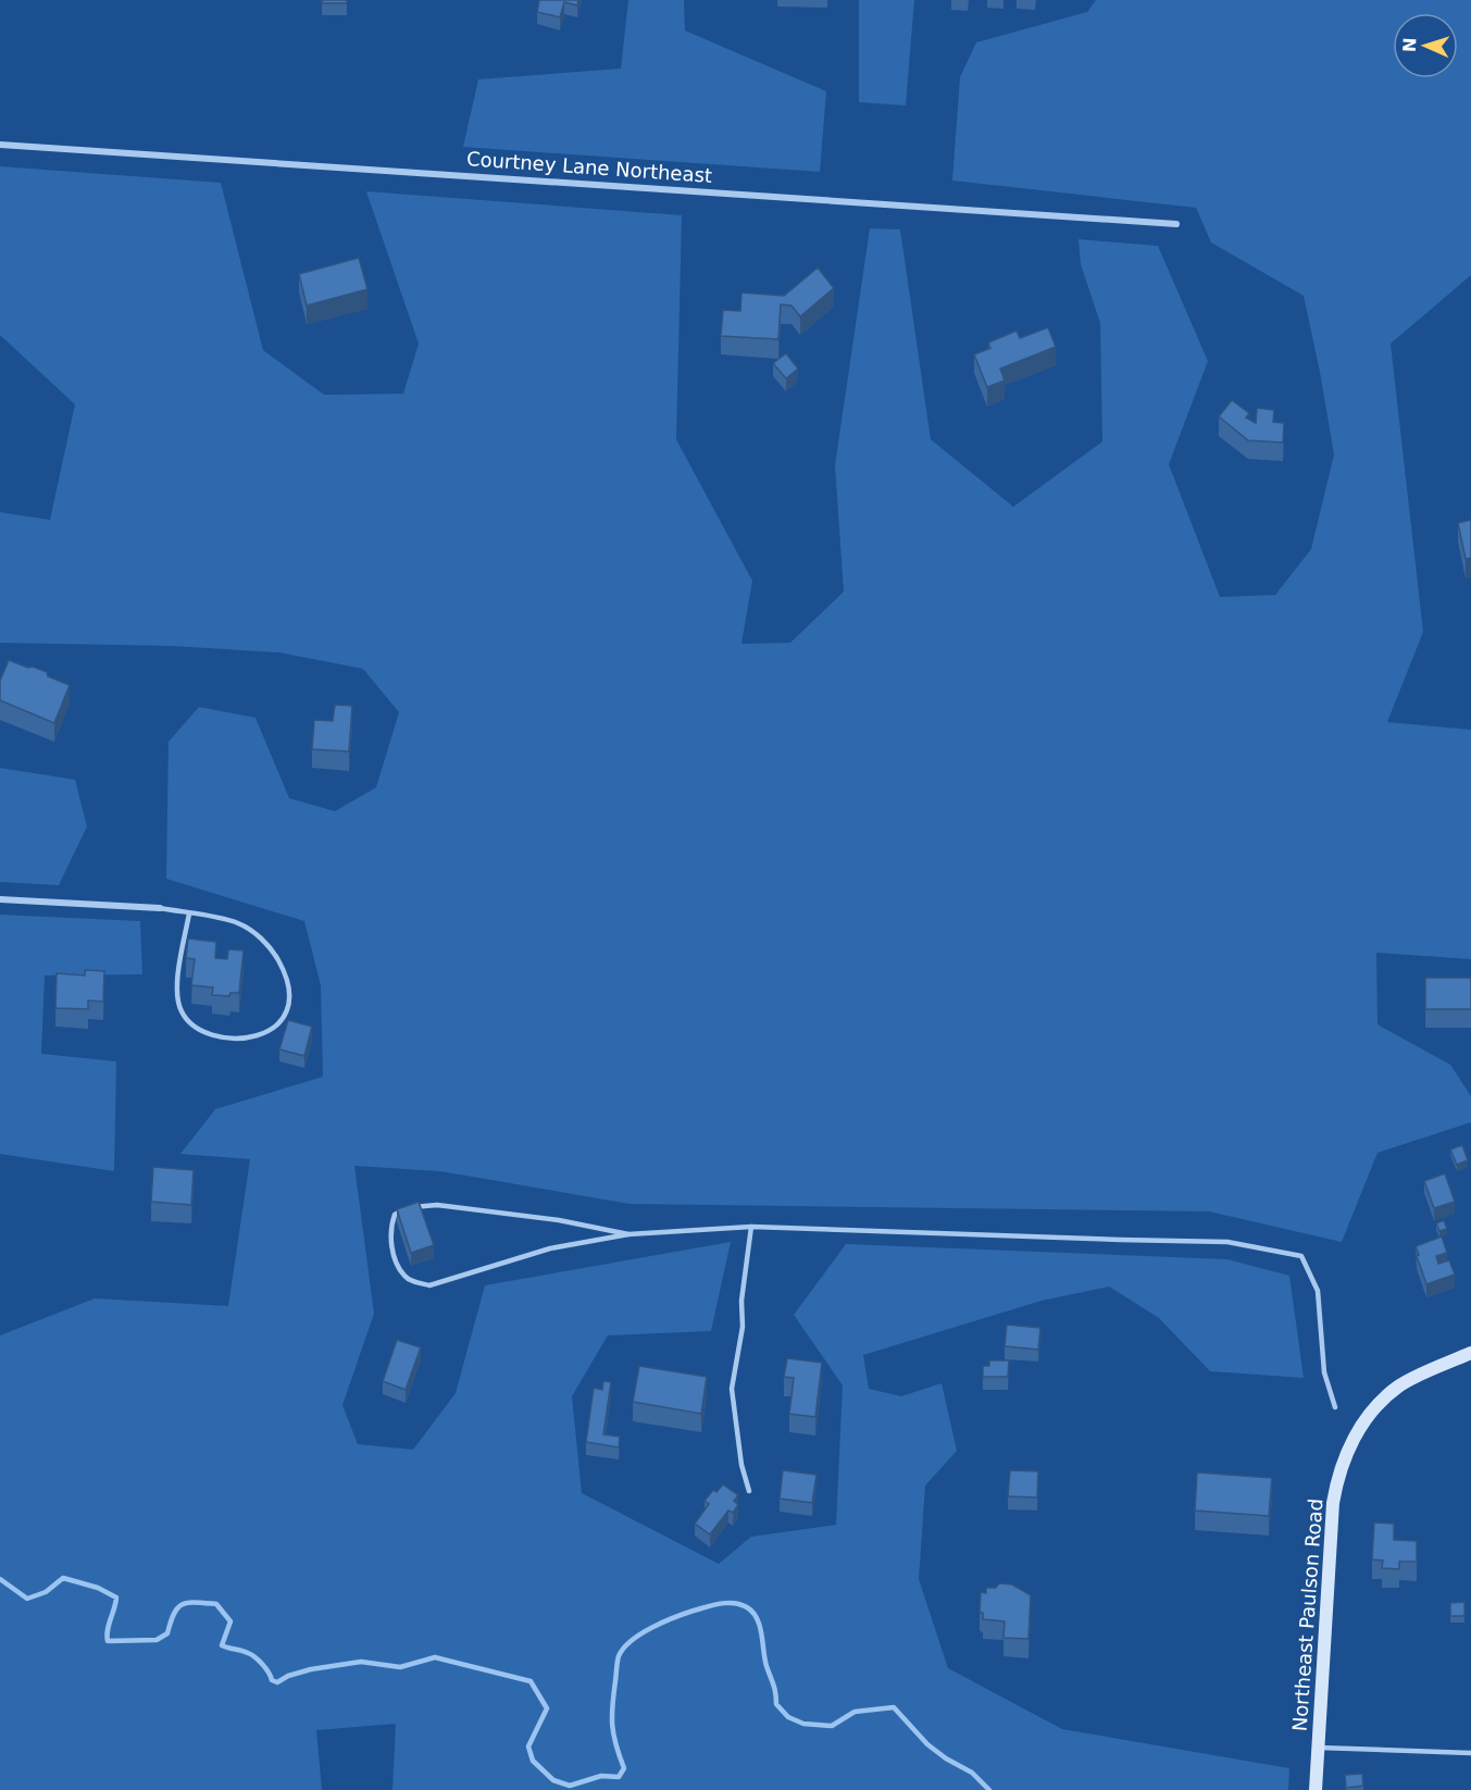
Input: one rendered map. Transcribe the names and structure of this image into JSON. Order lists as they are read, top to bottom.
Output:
{
  "streets": {
    "street": ["Courtney Lane Northeast", "Northeast Paulson Road"]
  },
  "north": "left"
}
